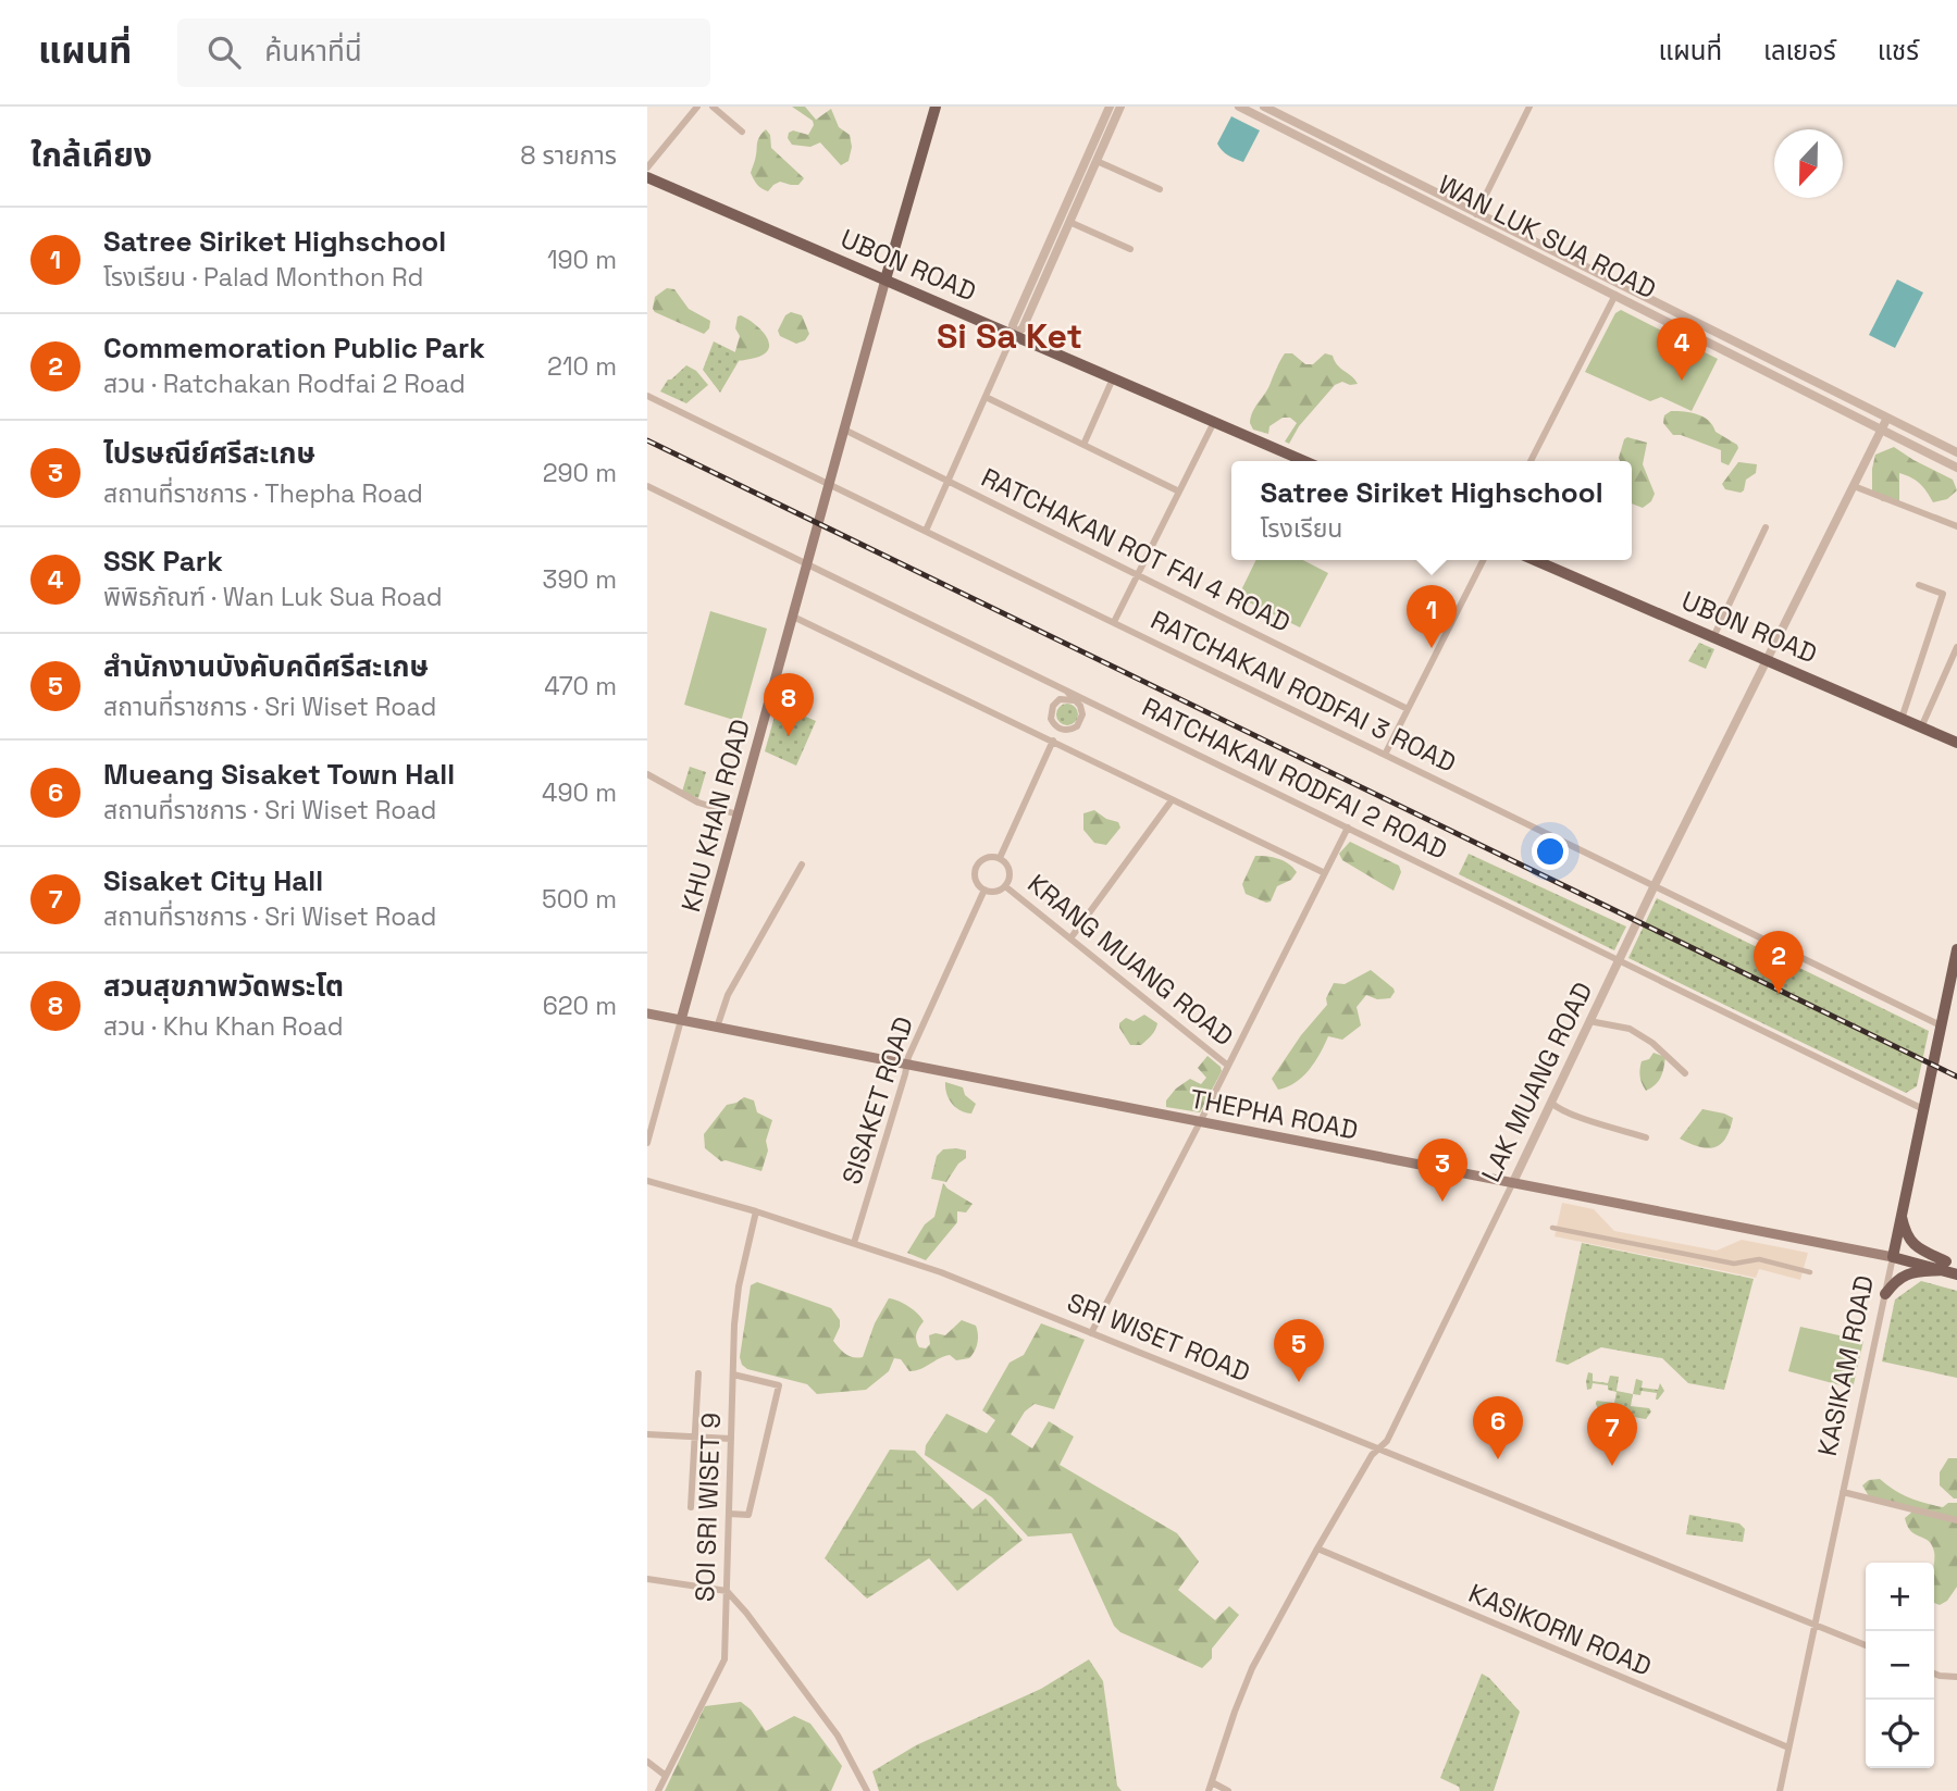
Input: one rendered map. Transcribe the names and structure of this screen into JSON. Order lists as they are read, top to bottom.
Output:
{
  "streets": {
    "main road": [
      "UBON ROAD",
      "KHU KHAN ROAD",
      "THEPHA ROAD",
      "KASIKAM ROAD"
    ],
    "street": [
      "WAN LUK SUA ROAD",
      "RATCHAKAN ROT FAI 4 ROAD",
      "RATCHAKAN RODFAI 3 ROAD",
      "RATCHAKAN RODFAI 2 ROAD",
      "KRANG MUANG ROAD",
      "LAK MUANG ROAD",
      "SISAKET ROAD",
      "SRI WISET ROAD",
      "SOI SRI WISET 9",
      "KASIKORN ROAD"
    ]
  },
  "crossings": [
    ["WAN LUK SUA ROAD", "LAK MUANG ROAD"],
    ["UBON ROAD", "KHU KHAN ROAD"],
    ["UBON ROAD", "LAK MUANG ROAD"],
    ["RATCHAKAN ROT FAI 4 ROAD", "KHU KHAN ROAD"],
    ["RATCHAKAN RODFAI 3 ROAD", "KHU KHAN ROAD"],
    ["RATCHAKAN RODFAI 3 ROAD", "LAK MUANG ROAD"],
    ["RATCHAKAN RODFAI 3 ROAD", "KASIKAM ROAD"],
    ["RATCHAKAN RODFAI 2 ROAD", "LAK MUANG ROAD"],
    ["RATCHAKAN RODFAI 2 ROAD", "KASIKAM ROAD"],
    ["KHU KHAN ROAD", "THEPHA ROAD"],
    ["KRANG MUANG ROAD", "SISAKET ROAD"],
    ["LAK MUANG ROAD", "THEPHA ROAD"],
    ["LAK MUANG ROAD", "SRI WISET ROAD"],
    ["LAK MUANG ROAD", "KASIKORN ROAD"],
    ["SISAKET ROAD", "THEPHA ROAD"],
    ["SISAKET ROAD", "SRI WISET ROAD"],
    ["THEPHA ROAD", "KASIKAM ROAD"],
    ["SRI WISET ROAD", "KASIKAM ROAD"],
    ["SRI WISET ROAD", "SOI SRI WISET 9"],
    ["KASIKAM ROAD", "KASIKORN ROAD"]
  ],
  "districts": ["Si Sa Ket"],
  "north": "bottom",
  "page": {
    "header": "แผนที่",
    "search": "ค้นหาที่นี่",
    "nav": ["แผนที่", "เลเยอร์", "แชร์"],
    "heading": ["ใกล้เคียง", "8 รายการ"],
    "list": [
      {
        "mark": "1",
        "name": "Satree Siriket Highschool",
        "note": "โรงเรียน · Palad Monthon Rd",
        "value": "190 m"
      },
      {
        "mark": "2",
        "name": "Commemoration Public Park",
        "note": "สวน · Ratchakan Rodfai 2 Road",
        "value": "210 m"
      },
      {
        "mark": "3",
        "name": "ไปรษณีย์ศรีสะเกษ",
        "note": "สถานที่ราชการ · Thepha Road",
        "value": "290 m"
      },
      {
        "mark": "4",
        "name": "SSK Park",
        "note": "พิพิธภัณฑ์ · Wan Luk Sua Road",
        "value": "390 m"
      },
      {
        "mark": "5",
        "name": "สำนักงานบังคับคดีศรีสะเกษ",
        "note": "สถานที่ราชการ · Sri Wiset Road",
        "value": "470 m"
      },
      {
        "mark": "6",
        "name": "Mueang Sisaket Town Hall",
        "note": "สถานที่ราชการ · Sri Wiset Road",
        "value": "490 m"
      },
      {
        "mark": "7",
        "name": "Sisaket City Hall",
        "note": "สถานที่ราชการ · Sri Wiset Road",
        "value": "500 m"
      },
      {
        "mark": "8",
        "name": "สวนสุขภาพวัดพระโต",
        "note": "สวน · Khu Khan Road",
        "value": "620 m"
      }
    ],
    "pins": [
      "4",
      "1",
      "8",
      "2",
      "3",
      "5",
      "6",
      "7"
    ],
    "popup": ["Satree Siriket Highschool", "โรงเรียน"],
    "map_buttons": ["+", "−"]
  }
}
